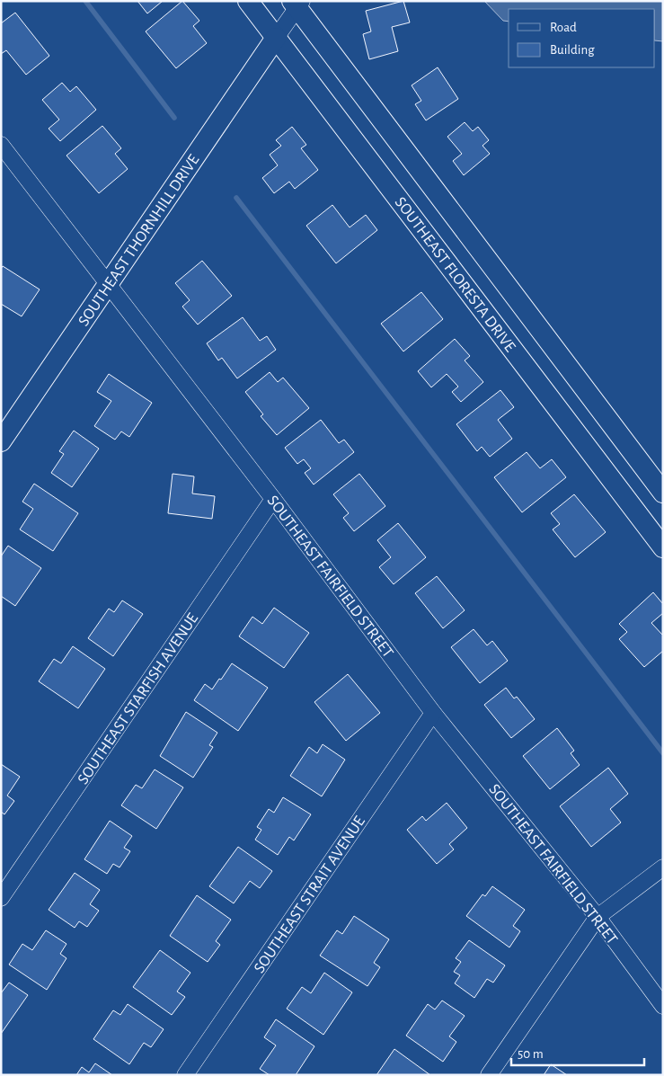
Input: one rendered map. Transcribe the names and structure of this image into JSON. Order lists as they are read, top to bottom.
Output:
{
  "streets": {
    "street": [
      "SOUTHEAST THORNHILL DRIVE",
      "SOUTHEAST FLORESTA DRIVE",
      "SOUTHEAST FAIRFIELD STREET",
      "SOUTHEAST STARFISH AVENUE",
      "SOUTHEAST STRAIT AVENUE"
    ]
  },
  "crossings": [
    ["SOUTHEAST THORNHILL DRIVE", "SOUTHEAST FLORESTA DRIVE"],
    ["SOUTHEAST THORNHILL DRIVE", "SOUTHEAST FAIRFIELD STREET"],
    ["SOUTHEAST FAIRFIELD STREET", "SOUTHEAST STARFISH AVENUE"],
    ["SOUTHEAST FAIRFIELD STREET", "SOUTHEAST STRAIT AVENUE"]
  ],
  "legend": ["Road", "Building"],
  "scale_bar": "50 m"
}
